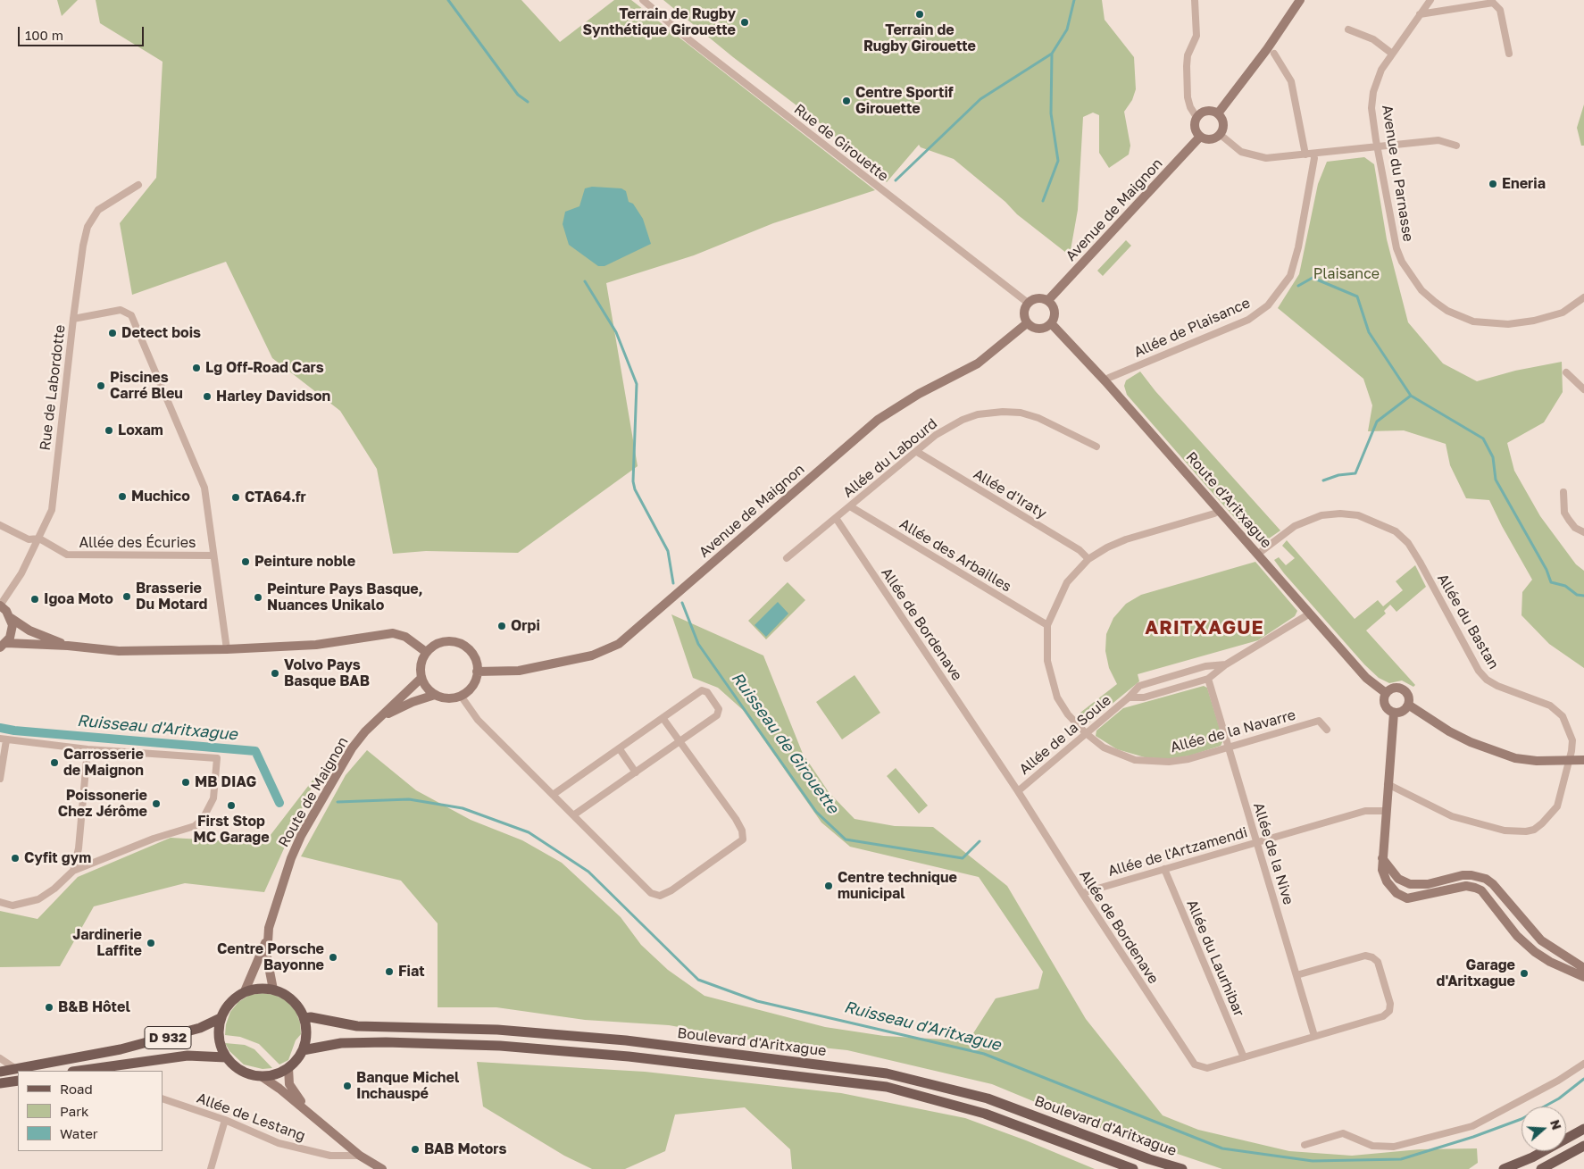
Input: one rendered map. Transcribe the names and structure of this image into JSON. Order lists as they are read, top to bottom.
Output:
{
  "streets": {
    "main road": ["D 932", "Boulevard d'Aritxague"],
    "street": [
      "Rue de Girouette",
      "Avenue du Parnasse",
      "Avenue de Maignon",
      "Allée de Plaisance",
      "Rue de Labordotte",
      "Allée du Labourd",
      "Allée d'Iraty",
      "Route d'Aritxague",
      "Allée des Écuries",
      "Allée des Arbailles",
      "Allée du Bastan",
      "Allée de Bordenave",
      "Allée de la Navarre",
      "Allée de la Soule",
      "Route de Maignon",
      "Allée de l'Artzamendi",
      "Allée de la Nive",
      "Allée du Laurhibar",
      "Allée de Lestang"
    ]
  },
  "crossings": [
    ["Rue de Girouette", "Avenue de Maignon"],
    ["Rue de Girouette", "Route d'Aritxague"],
    ["Avenue de Maignon", "Route d'Aritxague"],
    ["Avenue de Maignon", "Route de Maignon"],
    ["Allée de Plaisance", "Route d'Aritxague"],
    ["Rue de Labordotte", "Allée des Écuries"],
    ["Allée du Labourd", "Allée d'Iraty"],
    ["Allée du Labourd", "Allée des Arbailles"],
    ["Allée du Labourd", "Allée de Bordenave"],
    ["Allée d'Iraty", "Allée de la Navarre"],
    ["Route d'Aritxague", "Allée du Bastan"],
    ["Route d'Aritxague", "Allée de la Navarre"],
    ["Route d'Aritxague", "Allée de la Soule"],
    ["Allée des Arbailles", "Allée de la Navarre"],
    ["Allée de Bordenave", "Allée de la Soule"],
    ["Allée de Bordenave", "Allée de l'Artzamendi"],
    ["Allée de Bordenave", "Allée de la Nive"],
    ["Allée de Bordenave", "Allée du Laurhibar"],
    ["Allée de la Navarre", "Allée de la Soule"],
    ["Allée de la Navarre", "Allée de la Nive"],
    ["Allée de la Soule", "Allée de la Nive"],
    ["Route de Maignon", "D 932"],
    ["Route de Maignon", "Boulevard d'Aritxague"],
    ["Allée de l'Artzamendi", "Allée de la Nive"],
    ["Allée de l'Artzamendi", "Allée du Laurhibar"],
    ["D 932", "Boulevard d'Aritxague"]
  ],
  "districts": ["ARITXAGUE"],
  "water": ["Ruisseau d'Aritxague", "Ruisseau de Girouette"],
  "parks": ["Plaisance"],
  "places": [
    "Terrain de Rugby Girouette",
    "Terrain de Rugby Synthétique Girouette",
    "Centre Sportif Girouette",
    "Eneria",
    "Detect bois",
    "Lg Off-Road Cars",
    "Piscines Carré Bleu",
    "Harley Davidson",
    "Loxam",
    "Muchico",
    "CTA64.fr",
    "Peinture noble",
    "Brasserie Du Motard",
    "Peinture Pays Basque, Nuances Unikalo",
    "Igoa Moto",
    "Orpi",
    "Volvo Pays Basque BAB",
    "Carrosserie de Maignon",
    "MB DIAG",
    "Poissonerie Chez Jérôme",
    "First Stop MC Garage",
    "Cyfit gym",
    "Centre technique municipal",
    "Jardinerie Laffite",
    "Centre Porsche Bayonne",
    "Fiat",
    "Garage d'Aritxague",
    "B&B Hôtel",
    "Banque Michel Inchauspé",
    "BAB Motors"
  ],
  "legend": ["Road", "Park", "Water"],
  "scale_bar": "100 m",
  "north": "right"
}
